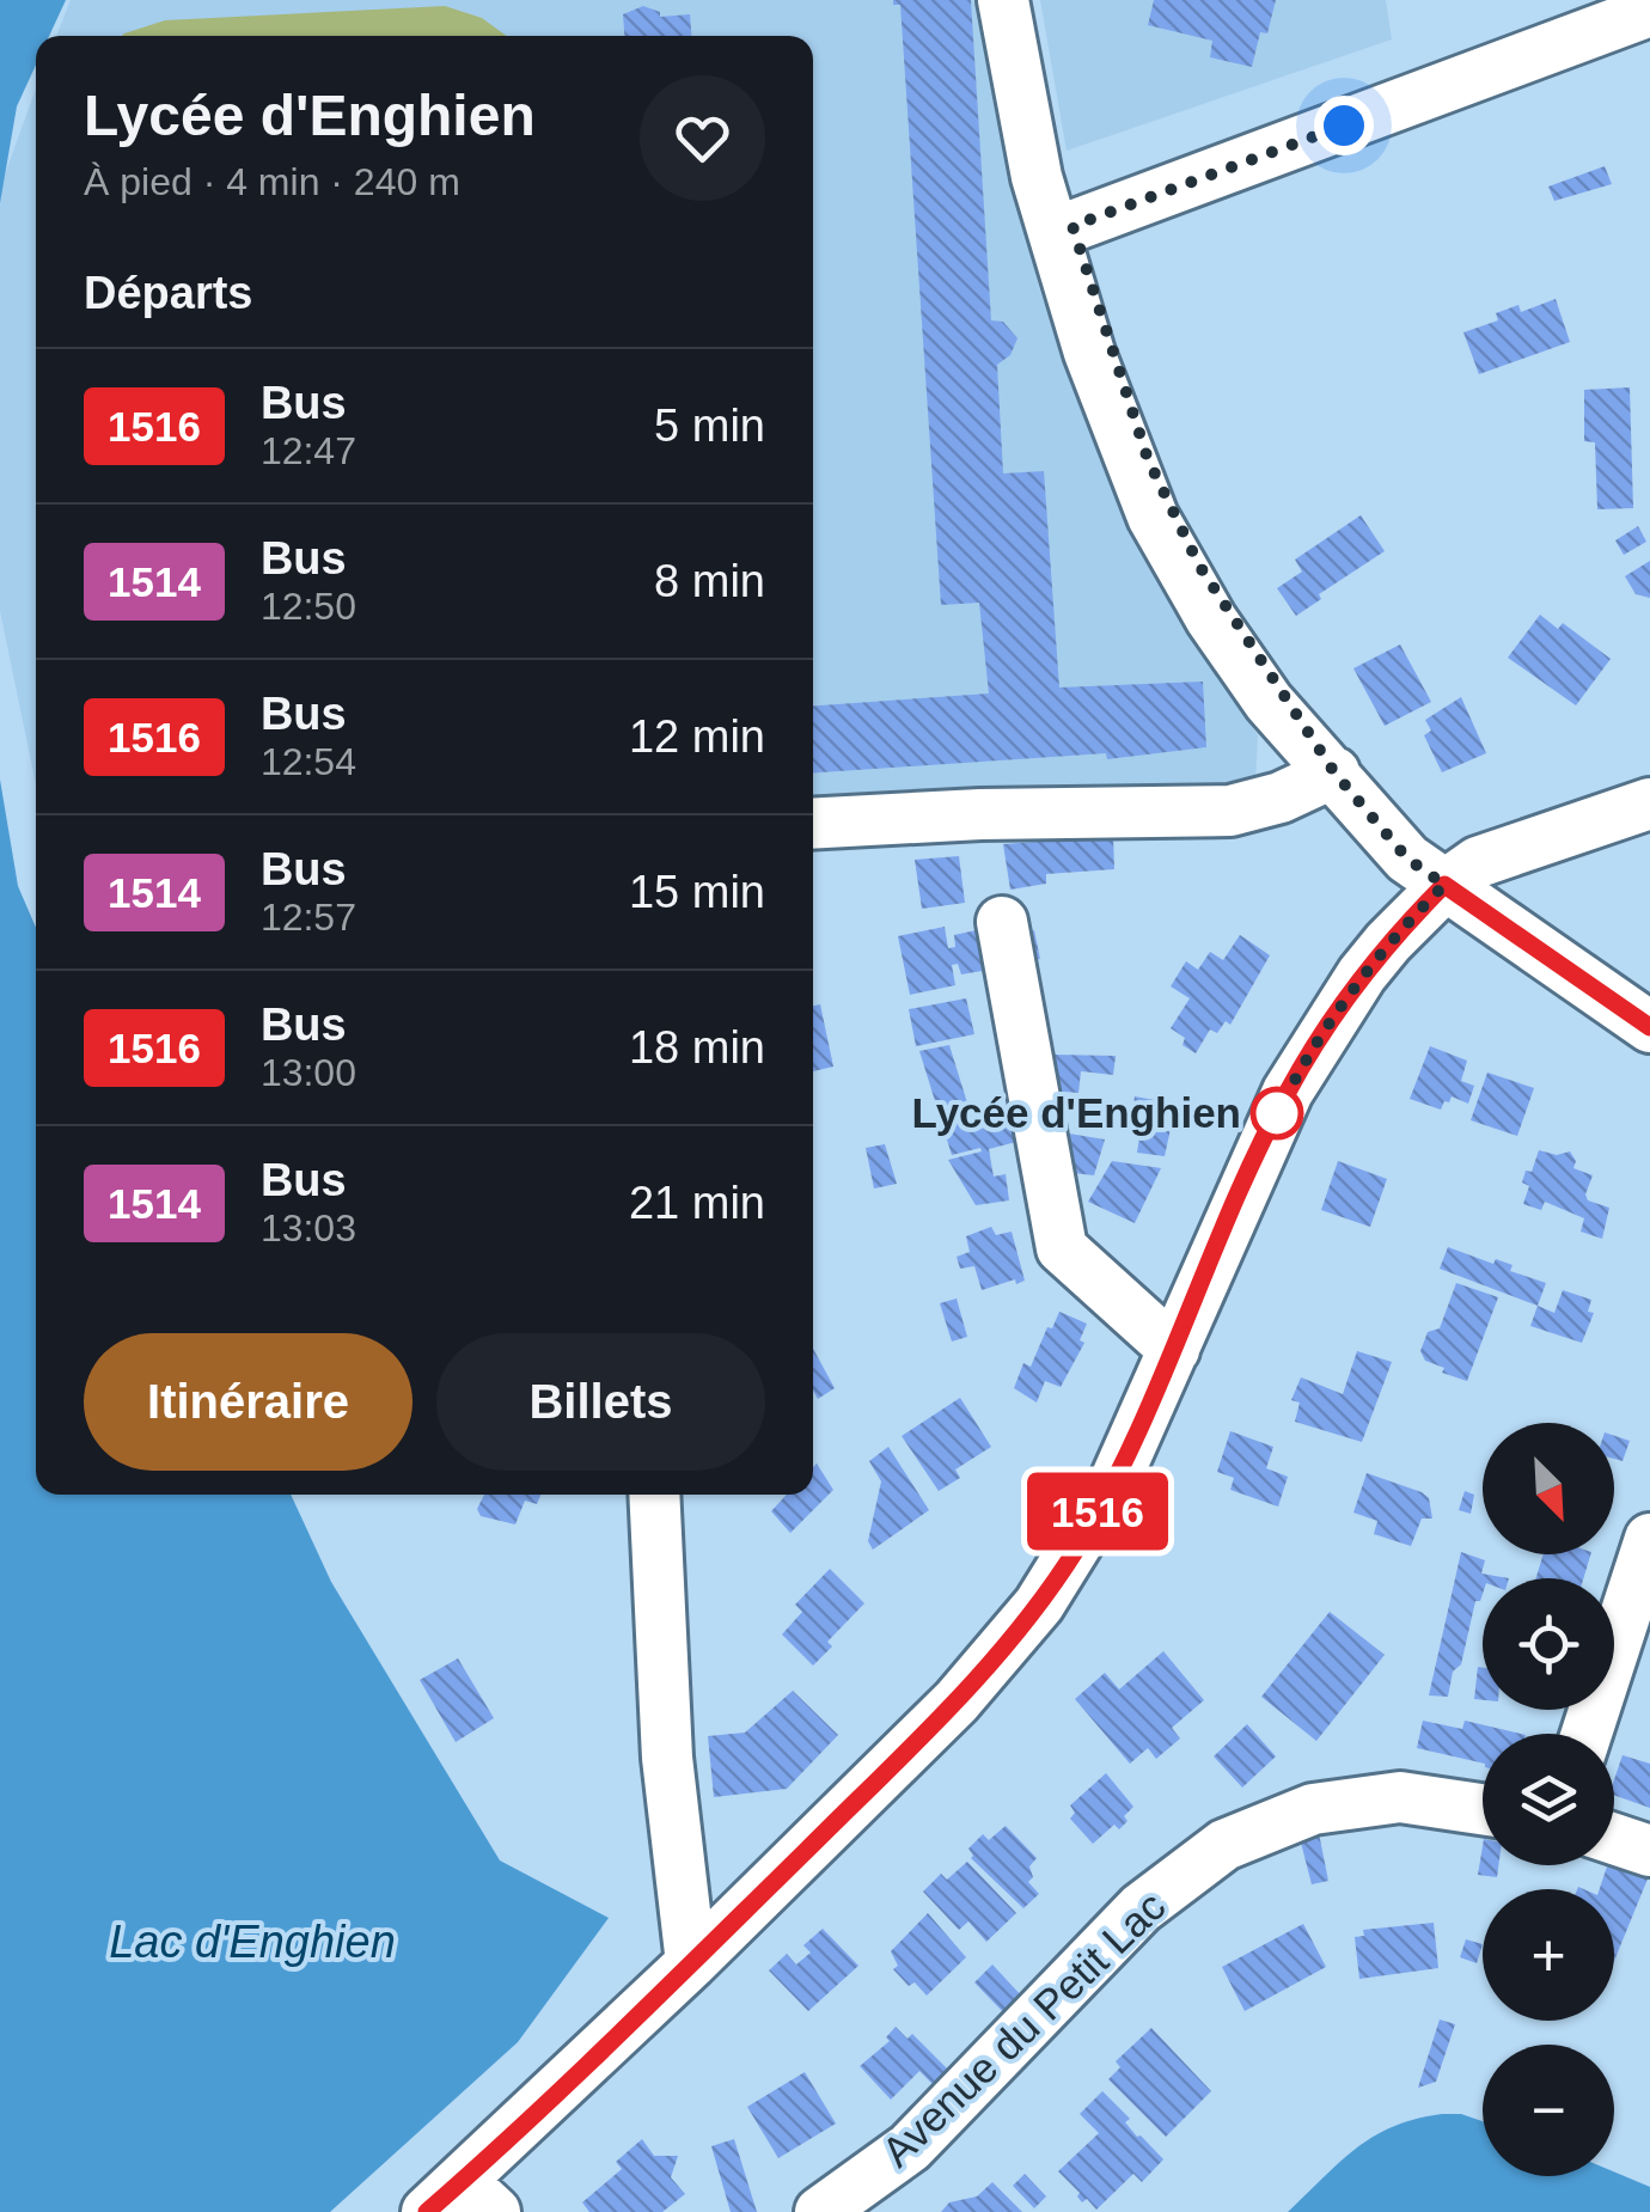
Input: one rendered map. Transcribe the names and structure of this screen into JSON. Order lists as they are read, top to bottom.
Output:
{
  "streets": {
    "street": ["Avenue du Petit Lac"]
  },
  "water": ["Lac d'Enghien"],
  "places": ["Lycée d'Enghien"],
  "lines": ["bus line 1516"],
  "north": "bottom right",
  "page": {
    "on_map": "1516",
    "heading": [
      ["Lycée d'Enghien", "À pied · 4 min · 240 m"],
      "Départs"
    ],
    "list": [
      {
        "mark": "1516",
        "name": "Bus",
        "note": "12:47",
        "value": "5 min"
      },
      {
        "mark": "1514",
        "name": "Bus",
        "note": "12:50",
        "value": "8 min"
      },
      {
        "mark": "1516",
        "name": "Bus",
        "note": "12:54",
        "value": "12 min"
      },
      {
        "mark": "1514",
        "name": "Bus",
        "note": "12:57",
        "value": "15 min"
      },
      {
        "mark": "1516",
        "name": "Bus",
        "note": "13:00",
        "value": "18 min"
      },
      {
        "mark": "1514",
        "name": "Bus",
        "note": "13:03",
        "value": "21 min"
      }
    ],
    "buttons": ["Itinéraire", "Billets"],
    "map_buttons": ["+", "−"]
  }
}
